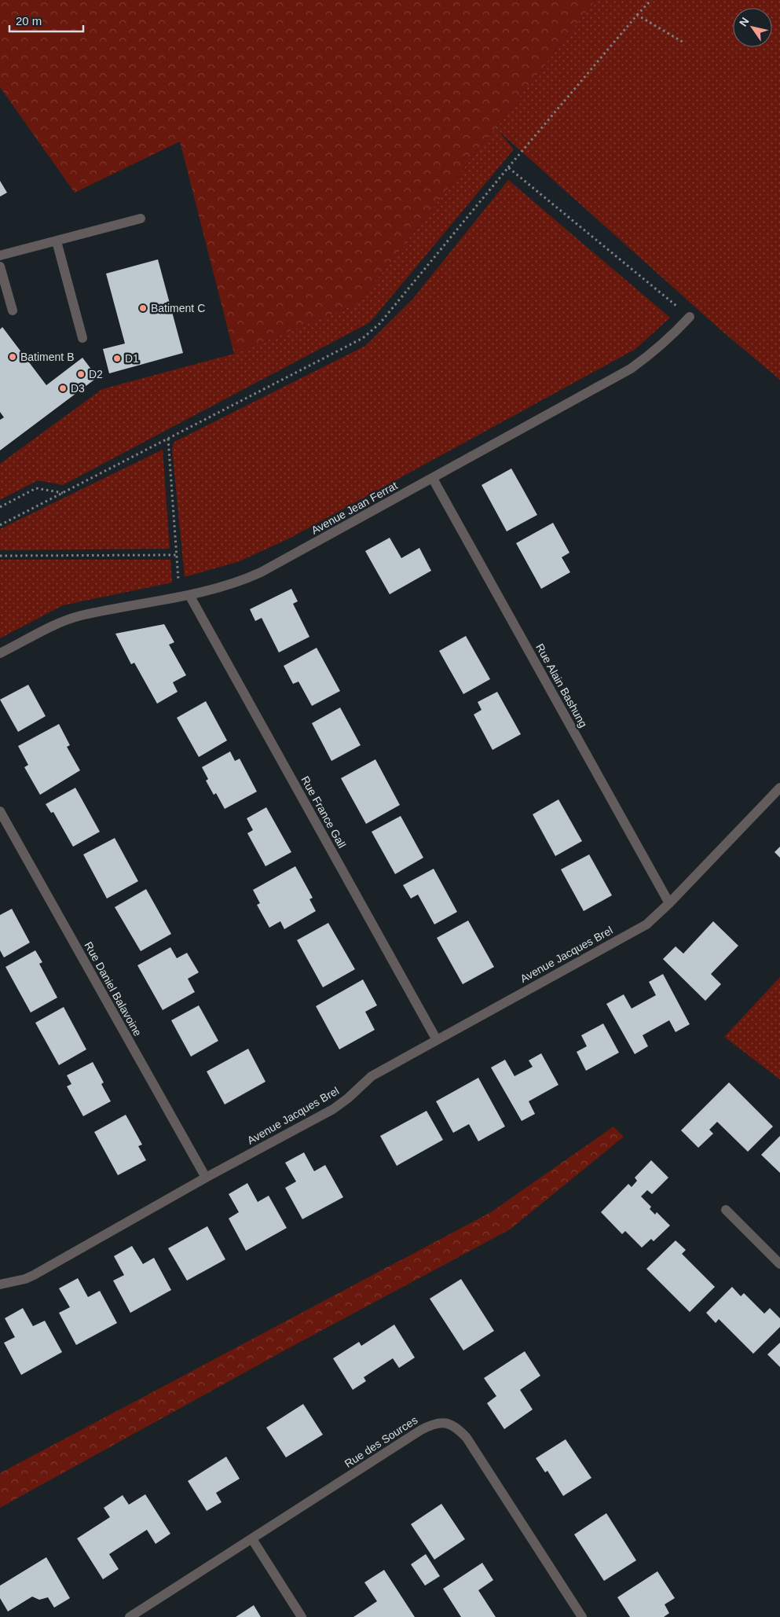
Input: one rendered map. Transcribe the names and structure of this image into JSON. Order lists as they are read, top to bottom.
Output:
{
  "streets": {
    "street": [
      "Avenue Jean Ferrat",
      "Rue Alain Bashung",
      "Rue France Gall",
      "Avenue Jacques Brel",
      "Rue Daniel Balavoine",
      "Rue des Sources"
    ]
  },
  "crossings": [
    ["Avenue Jean Ferrat", "Rue Alain Bashung"],
    ["Avenue Jean Ferrat", "Rue France Gall"],
    ["Rue Alain Bashung", "Avenue Jacques Brel"],
    ["Rue France Gall", "Avenue Jacques Brel"],
    ["Avenue Jacques Brel", "Rue Daniel Balavoine"]
  ],
  "places": [
    "Batiment C",
    "Batiment B",
    "D1",
    "D2",
    "D3"
  ],
  "scale_bar": "20 m",
  "north": "top left"
}
